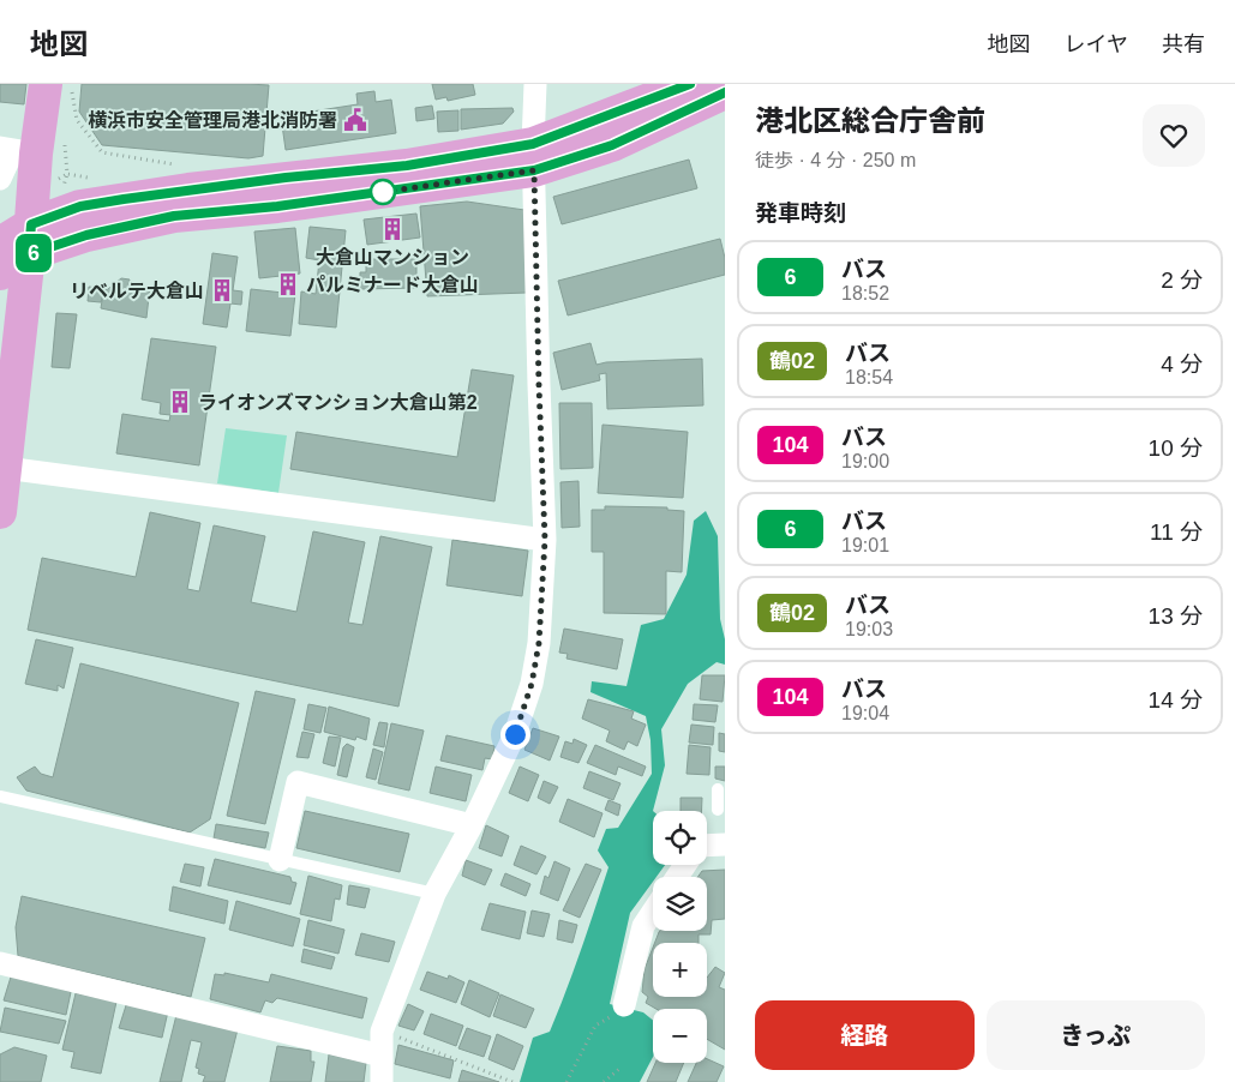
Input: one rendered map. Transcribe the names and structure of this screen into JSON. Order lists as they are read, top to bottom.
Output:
{
  "places": {
    "public building": ["横浜市安全管理局港北消防署"],
    "building": [
      "大倉山マンション",
      "パルミナード大倉山",
      "リベルテ大倉山",
      "ライオンズマンション大倉山第2"
    ]
  },
  "lines": ["bus line 6"],
  "page": {
    "header": "地図",
    "nav": ["地図", "レイヤ", "共有"],
    "on_map": "6",
    "heading": [
      ["港北区総合庁舎前", "徒歩 · 4 分 · 250 m"],
      "発車時刻"
    ],
    "list": [
      {
        "mark": "6",
        "name": "バス",
        "note": "18:52",
        "value": "2 分"
      },
      {
        "mark": "鶴02",
        "name": "バス",
        "note": "18:54",
        "value": "4 分"
      },
      {
        "mark": "104",
        "name": "バス",
        "note": "19:00",
        "value": "10 分"
      },
      {
        "mark": "6",
        "name": "バス",
        "note": "19:01",
        "value": "11 分"
      },
      {
        "mark": "鶴02",
        "name": "バス",
        "note": "19:03",
        "value": "13 分"
      },
      {
        "mark": "104",
        "name": "バス",
        "note": "19:04",
        "value": "14 分"
      }
    ],
    "map_buttons": ["+", "−"],
    "buttons": ["経路", "きっぷ"]
  }
}
